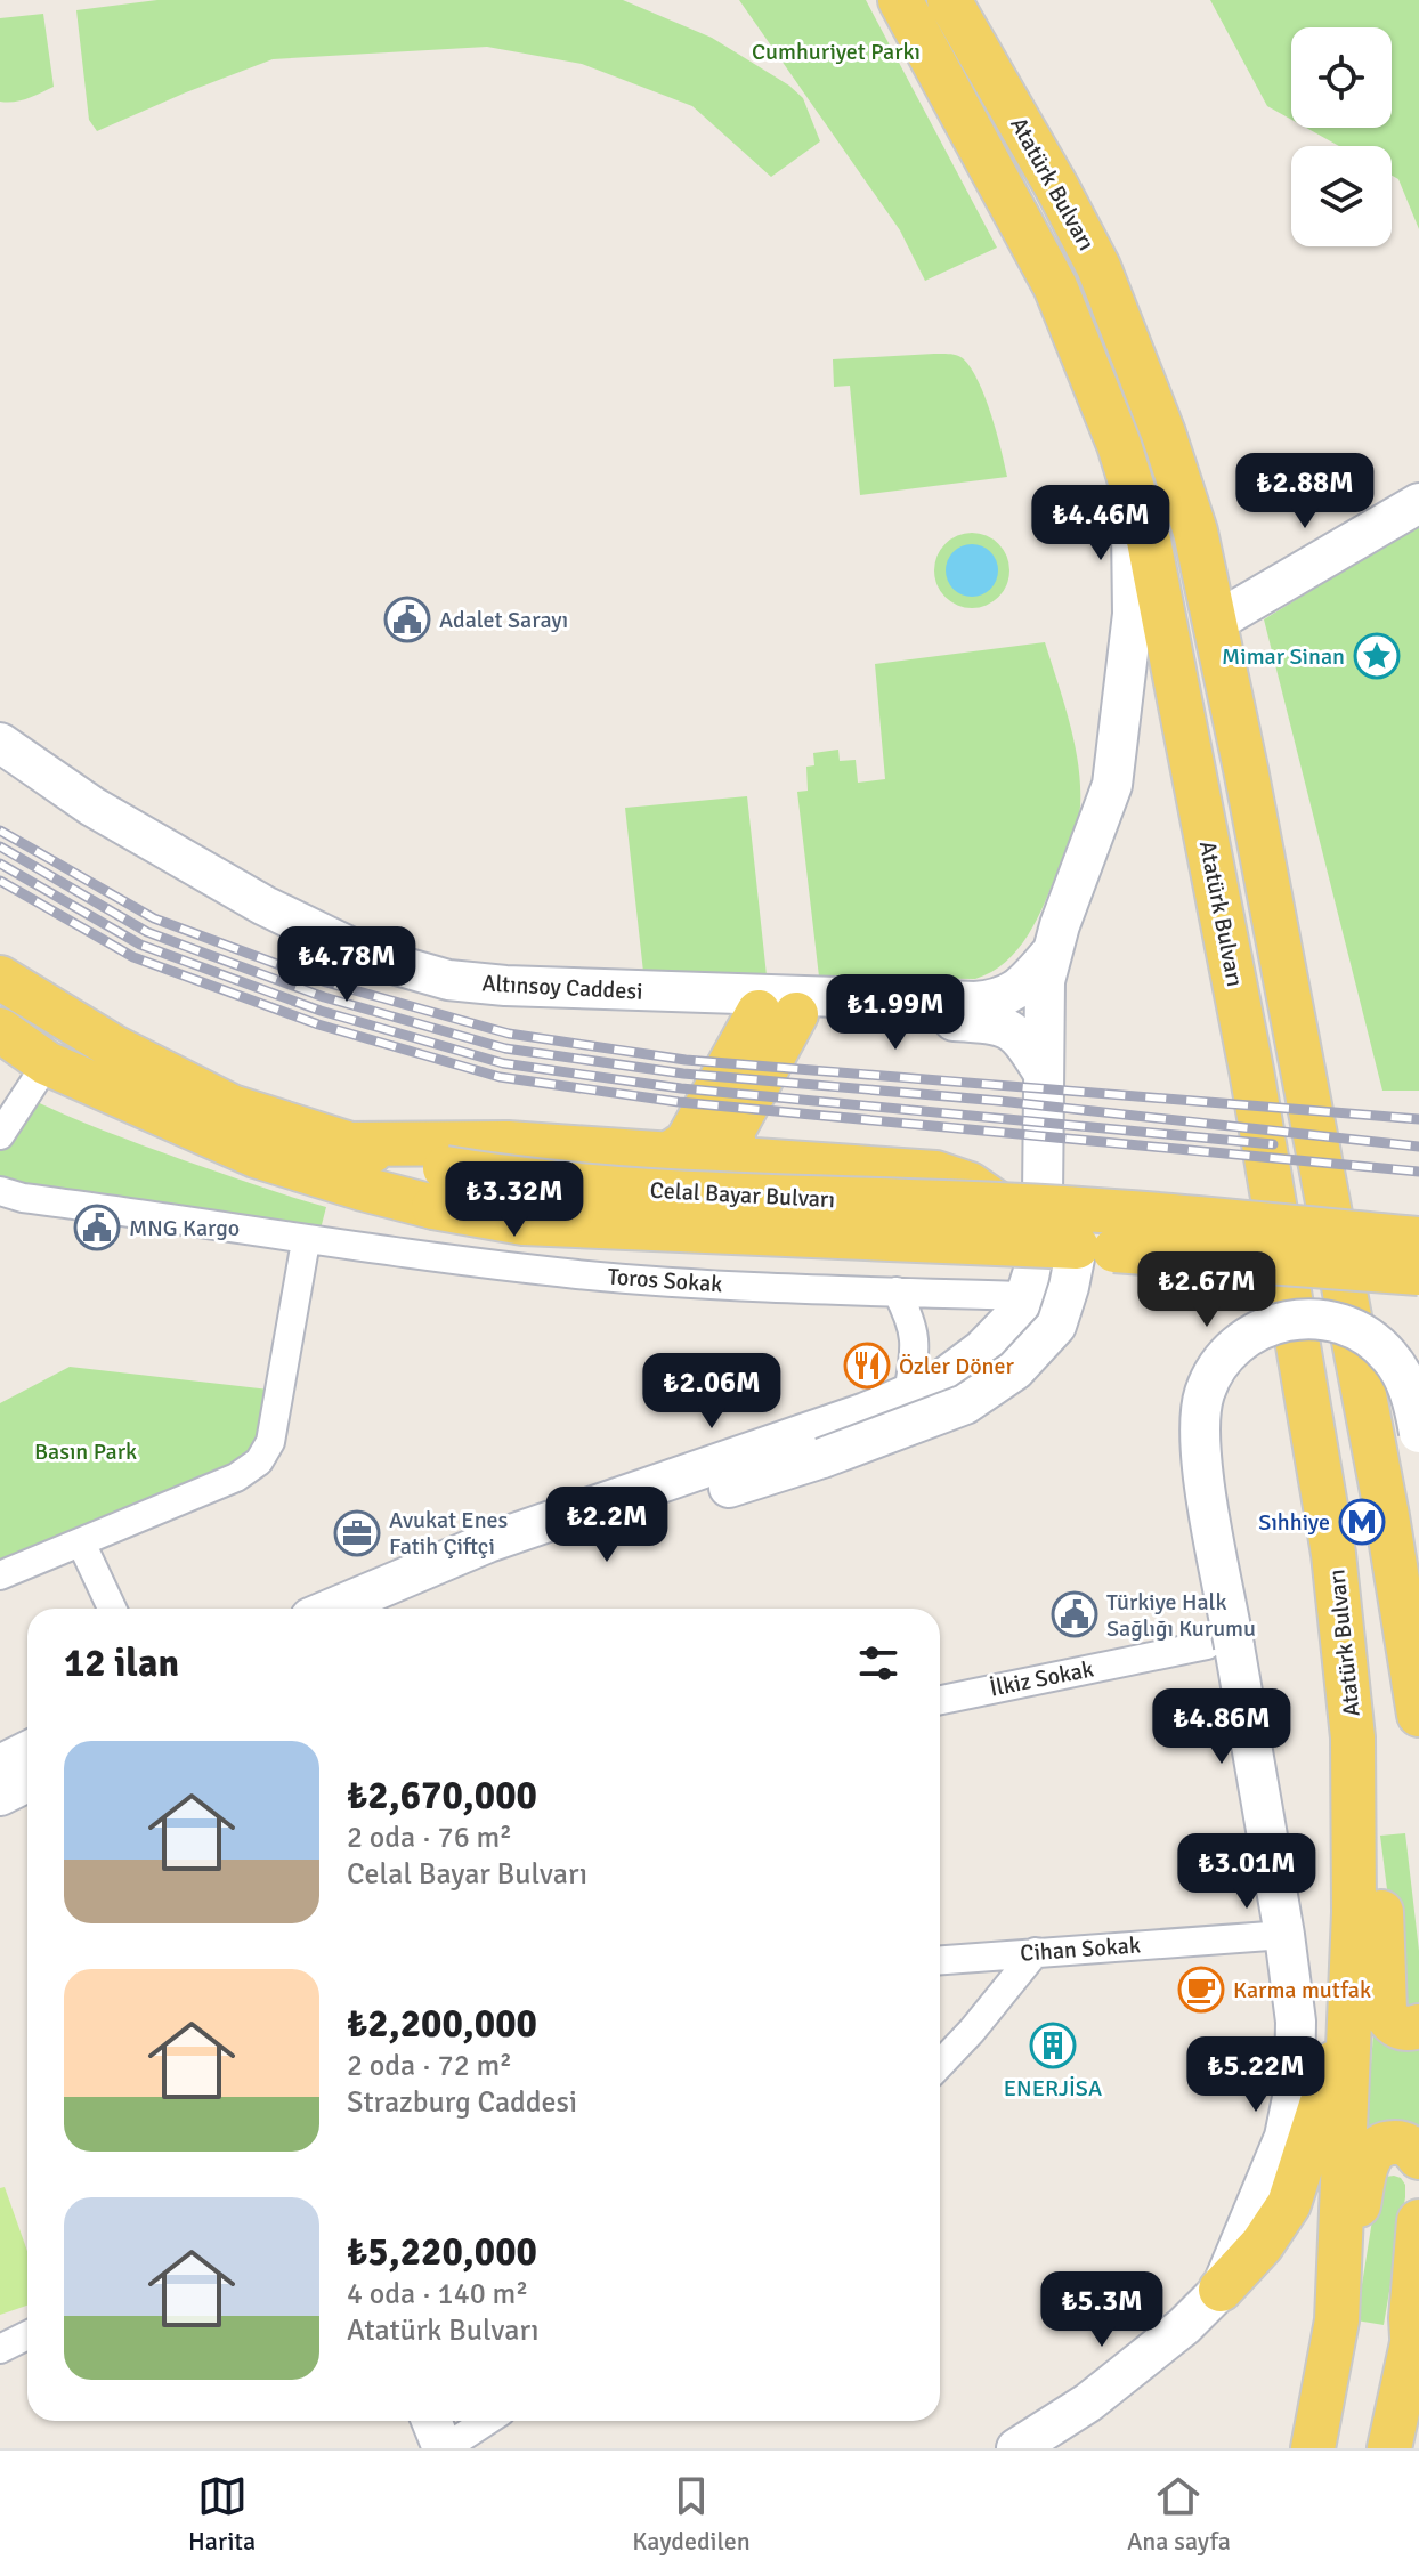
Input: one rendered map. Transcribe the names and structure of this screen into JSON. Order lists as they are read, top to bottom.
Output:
{
  "streets": {
    "main road": ["Atatürk Bulvarı", "Altınsoy Caddesi", "Celal Bayar Bulvarı"],
    "street": ["Toros Sokak", "İlkiz Sokak", "Cihan Sokak"]
  },
  "crossings": [
    ["Atatürk Bulvarı", "Altınsoy Caddesi"]
  ],
  "parks": ["Cumhuriyet Parkı", "Basın Park"],
  "places": {
    "public building": ["Adalet Sarayı", "MNG Kargo", "Türkiye Halk Sağlığı Kurumu"],
    "place": ["Mimar Sinan"],
    "restaurant": ["Özler Döner"],
    "metro station": ["Sıhhiye"],
    "office": ["Avukat Enes Fatih Çiftçi"],
    "cafe": ["Karma mutfak"],
    "building": ["ENERJİSA"]
  },
  "page": {
    "price": [
      "₺2.88M",
      "₺4.46M",
      "₺4.78M",
      "₺1.99M",
      "₺3.32M",
      "₺2.67M",
      "₺2.06M",
      "₺2.2M",
      "₺4.86M",
      "₺3.01M",
      "₺5.22M",
      "₺5.3M"
    ],
    "heading": "12 ilan",
    "list": [
      {
        "name": "₺2,670,000",
        "note": "2 oda · 76 m² · Celal Bayar Bulvarı"
      },
      {
        "name": "₺2,200,000",
        "note": "2 oda · 72 m² · Strazburg Caddesi"
      },
      {
        "name": "₺5,220,000",
        "note": "4 oda · 140 m² · Atatürk Bulvarı"
      }
    ],
    "tabs": ["Harita", "Kaydedilen", "Ana sayfa"]
  }
}
